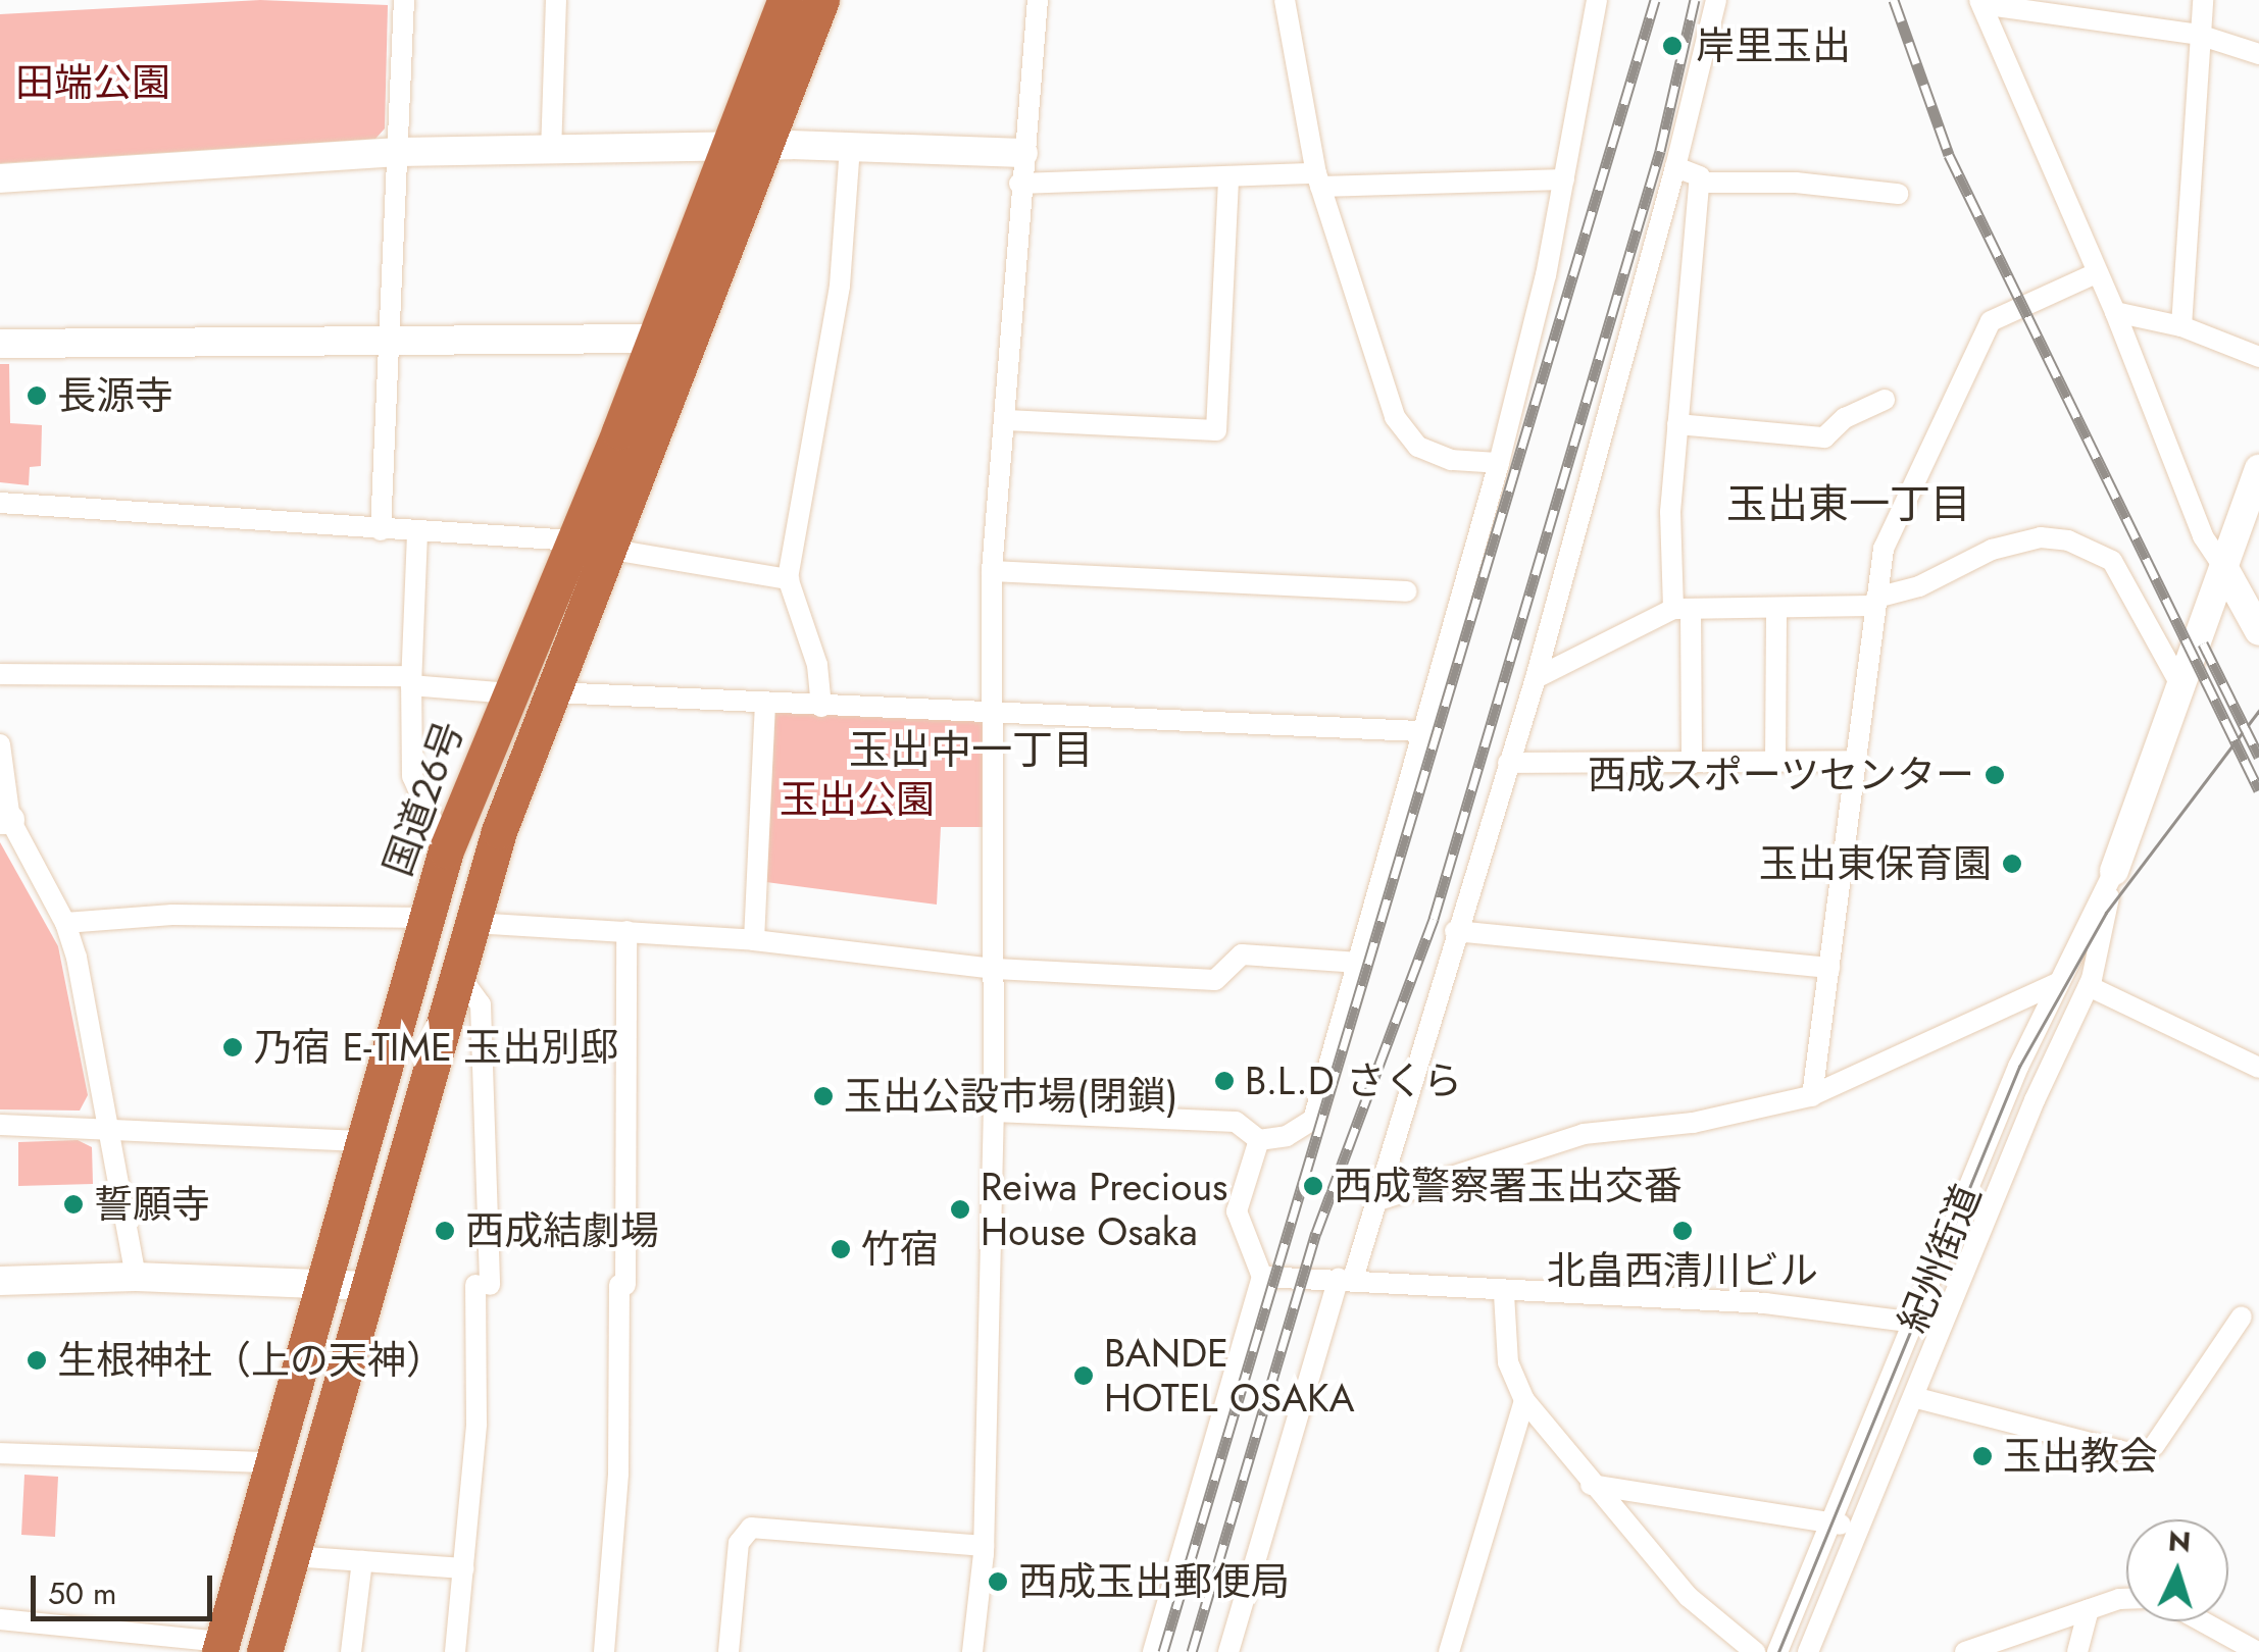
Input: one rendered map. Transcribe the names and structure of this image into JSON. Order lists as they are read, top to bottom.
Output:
{
  "streets": {
    "highway": ["国道26号"],
    "street": ["紀州街道"]
  },
  "districts": ["玉出東一丁目", "玉出中一丁目"],
  "parks": ["田端公園", "玉出公園"],
  "places": [
    "岸里玉出",
    "長源寺",
    "西成スポーツセンター",
    "玉出東保育園",
    "乃宿 E-TIME 玉出別邸",
    "B.L.D さくら",
    "玉出公設市場(閉鎖)",
    "西成警察署玉出交番",
    "誓願寺",
    "Reiwa Precious House Osaka",
    "西成結劇場",
    "北畠西清川ビル",
    "竹宿",
    "生根神社（上の天神）",
    "BANDE HOTEL OSAKA",
    "玉出教会",
    "西成玉出郵便局"
  ],
  "scale_bar": "50 m",
  "north": "top"
}
